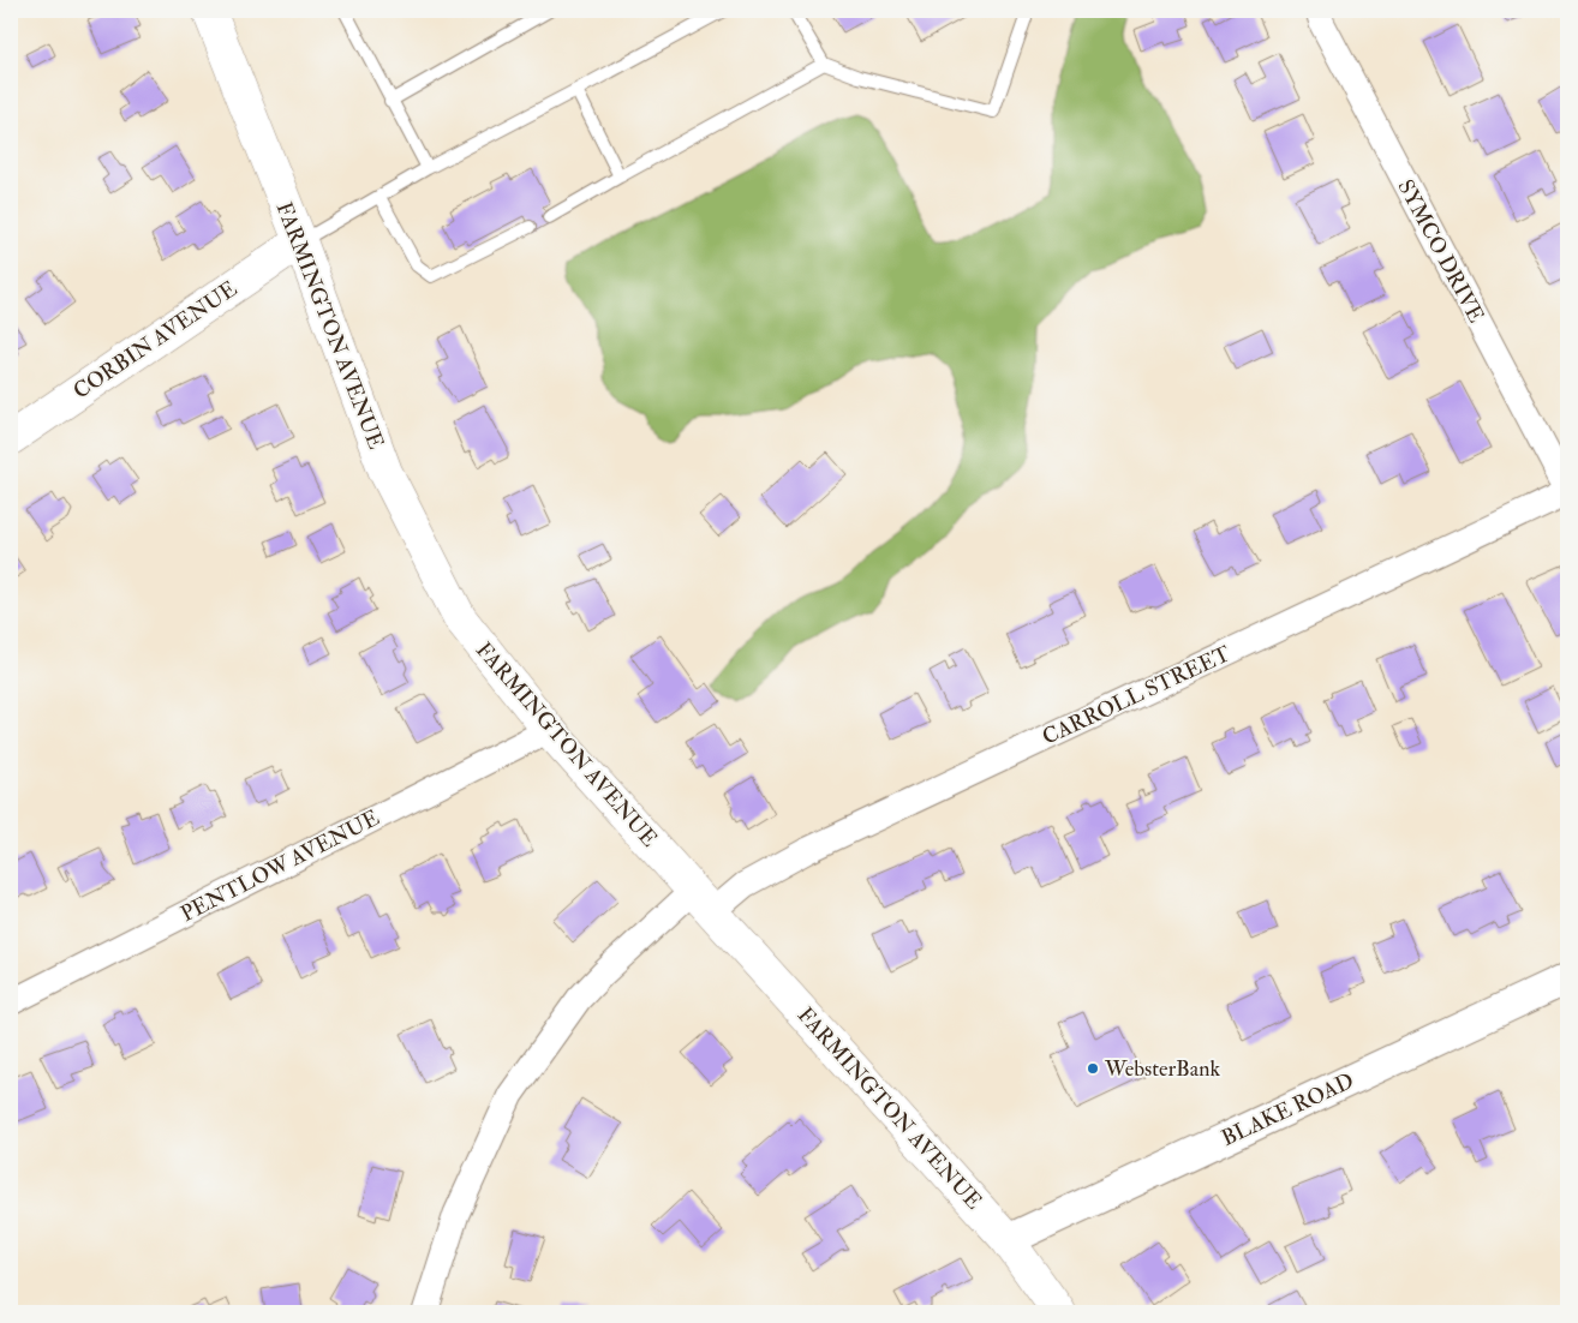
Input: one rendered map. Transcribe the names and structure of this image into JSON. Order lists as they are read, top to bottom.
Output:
{
  "streets": {
    "main road": ["FARMINGTON AVENUE", "CORBIN AVENUE"],
    "street": [
      "SYMCO DRIVE",
      "CARROLL STREET",
      "PENTLOW AVENUE",
      "BLAKE ROAD"
    ]
  },
  "crossings": [
    ["SYMCO DRIVE", "CARROLL STREET"],
    ["FARMINGTON AVENUE", "CORBIN AVENUE"],
    ["FARMINGTON AVENUE", "CARROLL STREET"],
    ["FARMINGTON AVENUE", "PENTLOW AVENUE"],
    ["FARMINGTON AVENUE", "BLAKE ROAD"]
  ],
  "places": ["WebsterBank"]
}
